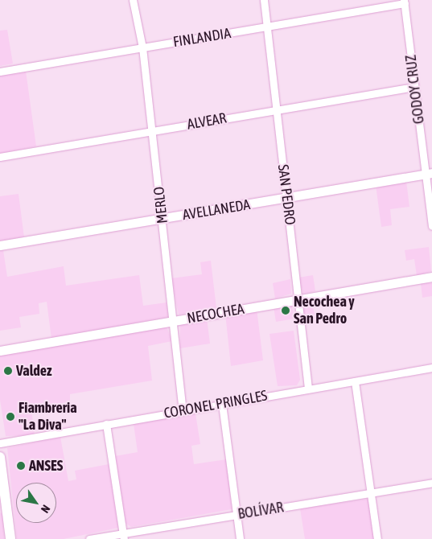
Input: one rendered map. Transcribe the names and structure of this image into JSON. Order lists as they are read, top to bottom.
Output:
{
  "streets": {
    "street": [
      "FINLANDIA",
      "GODOY CRUZ",
      "ALVEAR",
      "SAN PEDRO",
      "MERLO",
      "AVELLANEDA",
      "NECOCHEA",
      "CORONEL PRINGLES",
      "BOLÍVAR"
    ]
  },
  "crossings": [
    ["FINLANDIA", "GODOY CRUZ"],
    ["FINLANDIA", "SAN PEDRO"],
    ["FINLANDIA", "MERLO"],
    ["GODOY CRUZ", "ALVEAR"],
    ["GODOY CRUZ", "AVELLANEDA"],
    ["ALVEAR", "SAN PEDRO"],
    ["ALVEAR", "MERLO"],
    ["SAN PEDRO", "AVELLANEDA"],
    ["SAN PEDRO", "NECOCHEA"],
    ["SAN PEDRO", "CORONEL PRINGLES"],
    ["MERLO", "AVELLANEDA"],
    ["MERLO", "NECOCHEA"],
    ["MERLO", "CORONEL PRINGLES"]
  ],
  "places": [
    "Necochea y San Pedro",
    "Valdez",
    "Fiambreria \"La Diva\"",
    "ANSES"
  ],
  "north": "bottom right"
}
